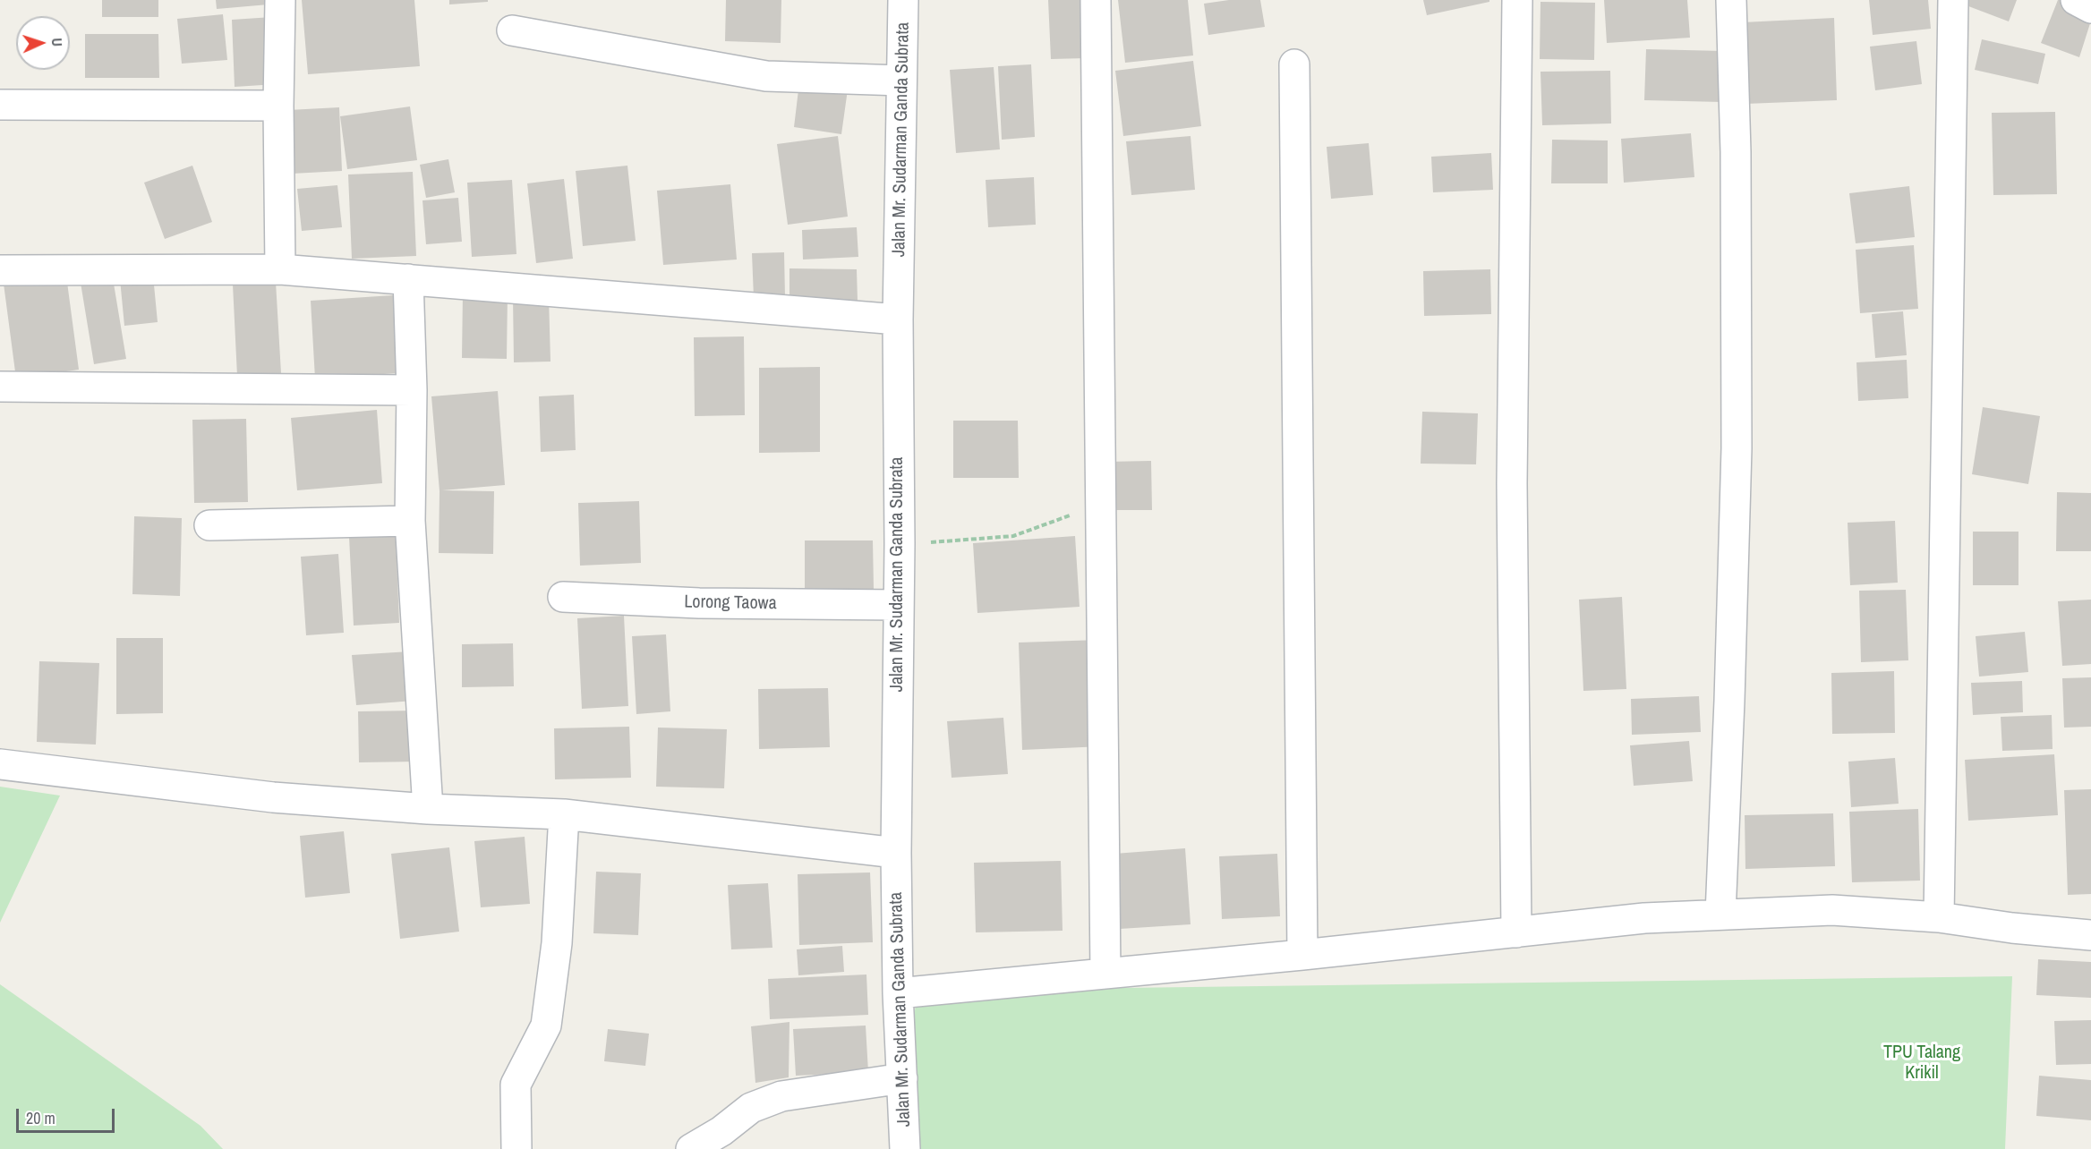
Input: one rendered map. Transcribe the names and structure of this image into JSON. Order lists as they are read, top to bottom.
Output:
{
  "streets": {
    "street": ["Jalan Mr. Sudarman Ganda Subrata", "Lorong Taowa"]
  },
  "crossings": [
    ["Jalan Mr. Sudarman Ganda Subrata", "Lorong Taowa"]
  ],
  "parks": ["TPU Talang Krikil"],
  "scale_bar": "20 m",
  "north": "right"
}
